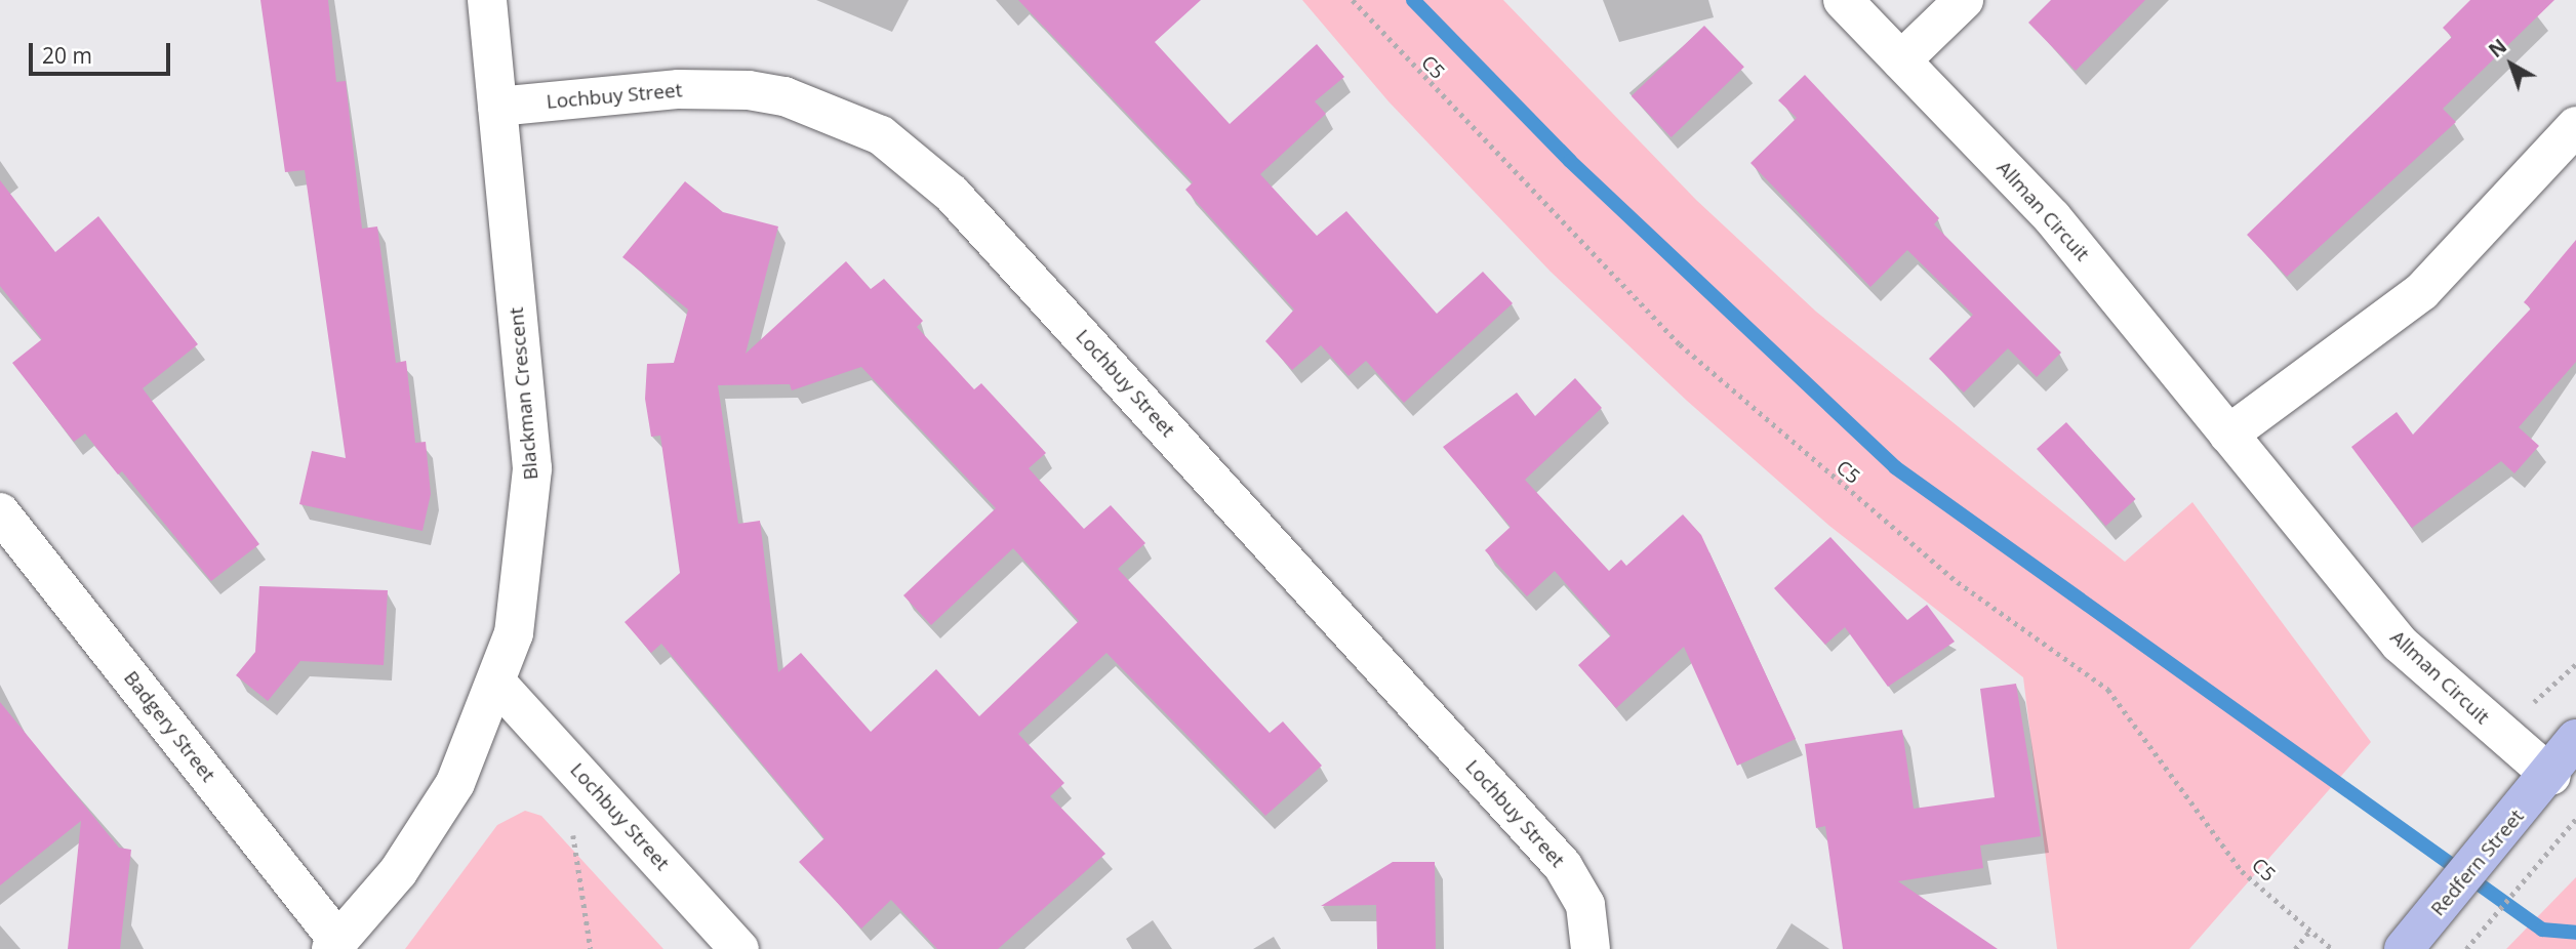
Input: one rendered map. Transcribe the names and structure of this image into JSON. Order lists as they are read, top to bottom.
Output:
{
  "streets": {
    "main road": ["Redfern Street"],
    "street": [
      "Lochbuy Street",
      "Allman Circuit",
      "Blackman Crescent",
      "Badgery Street"
    ],
    "path": ["C5"]
  },
  "crossings": [
    ["Lochbuy Street", "Blackman Crescent"],
    ["Allman Circuit", "Redfern Street"],
    ["Blackman Crescent", "Badgery Street"]
  ],
  "scale_bar": "20 m",
  "north": "top left"
}
